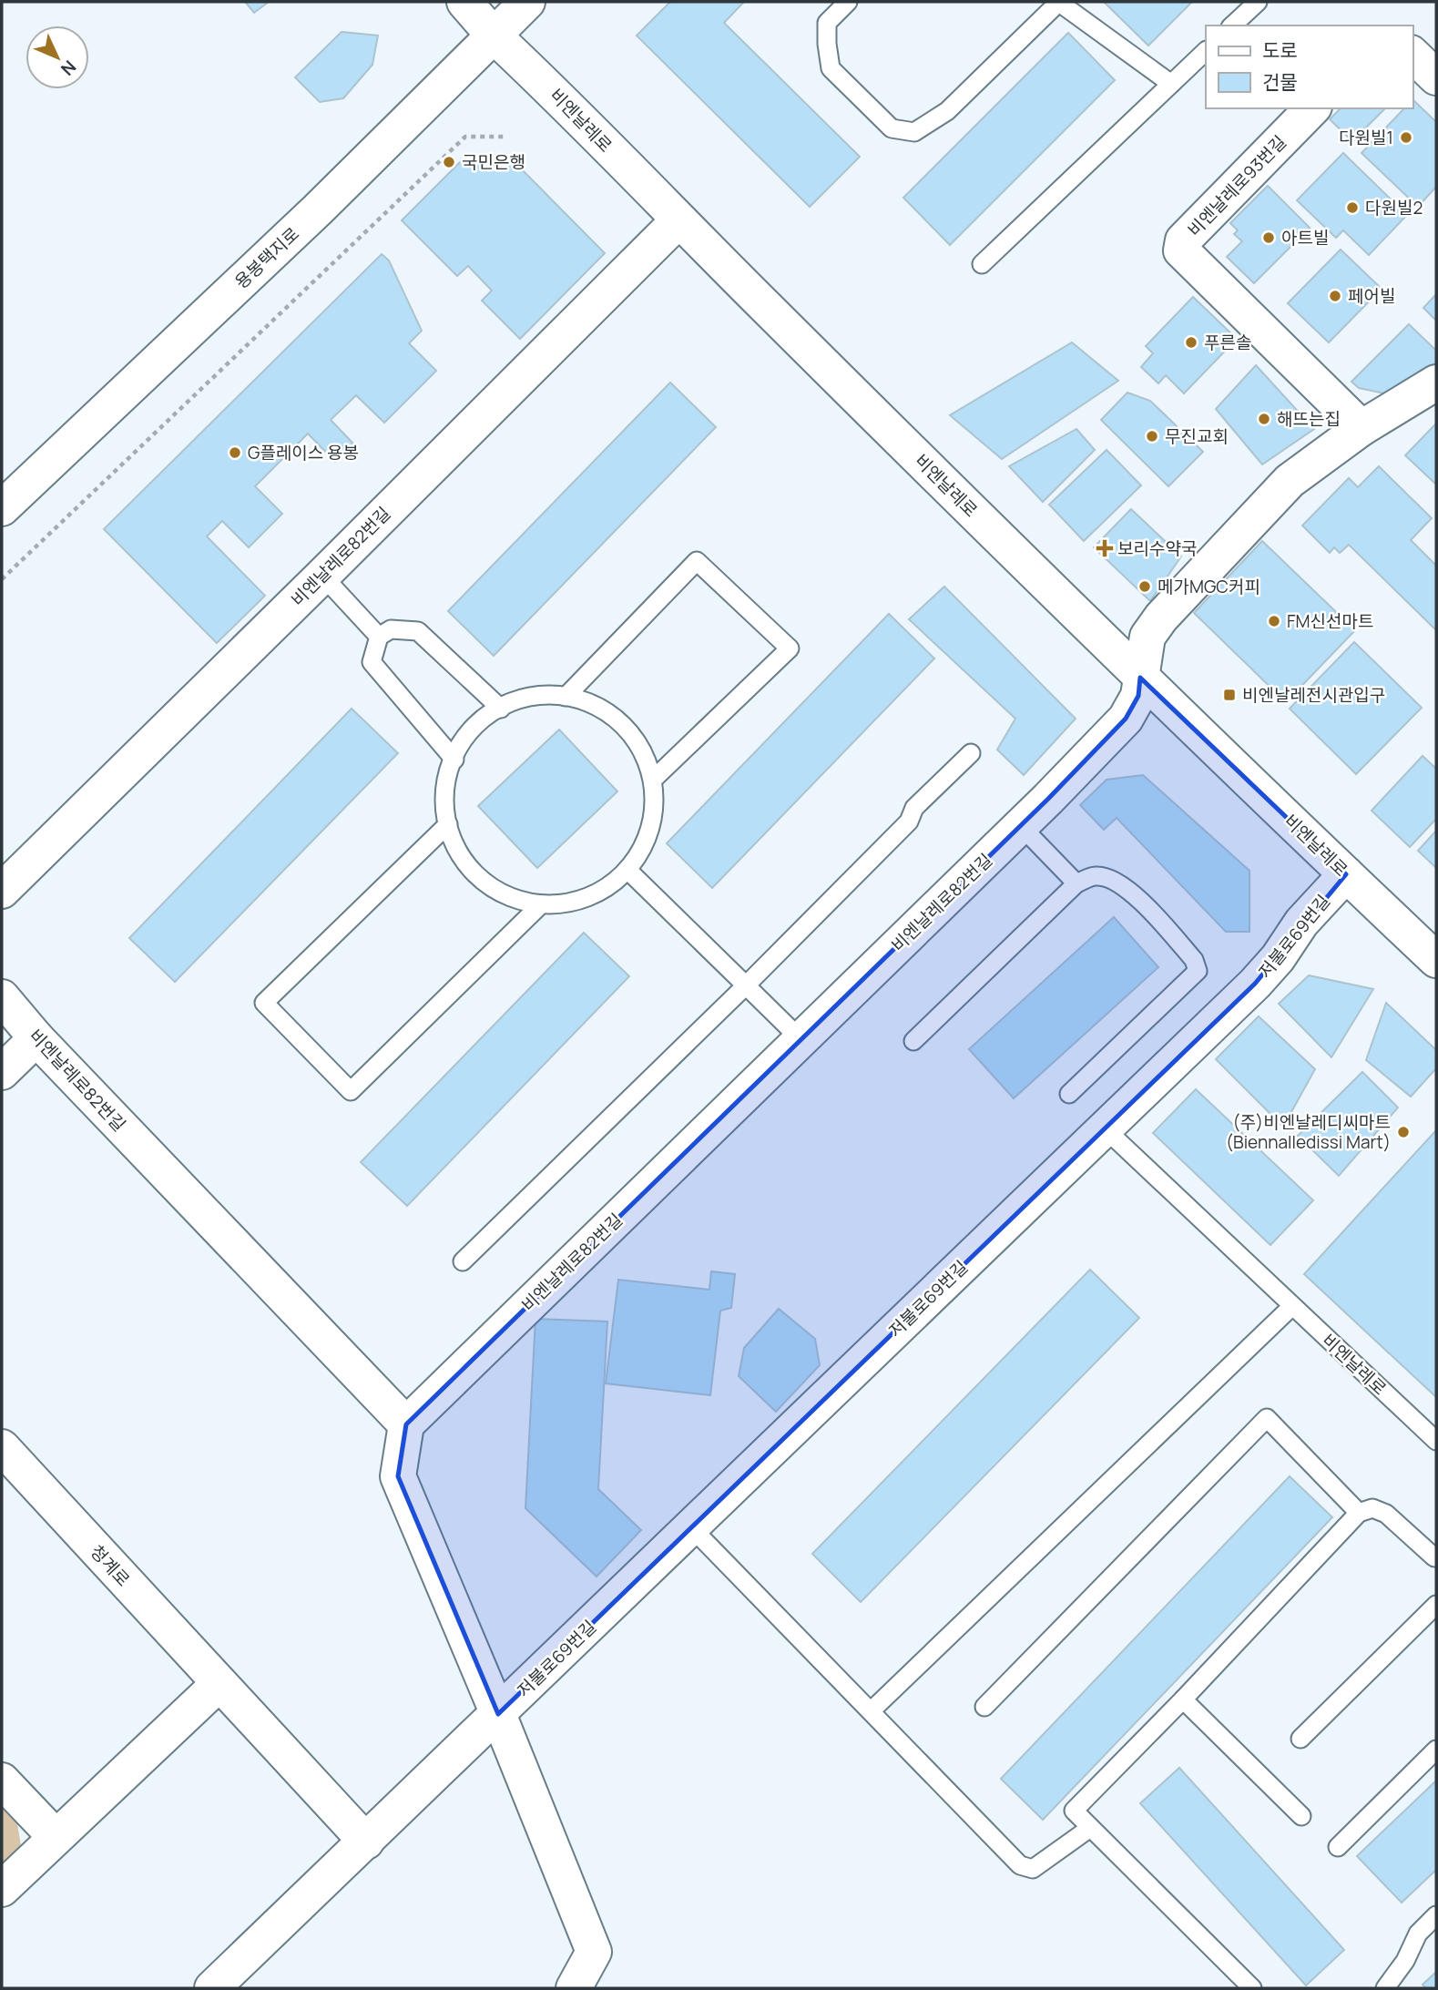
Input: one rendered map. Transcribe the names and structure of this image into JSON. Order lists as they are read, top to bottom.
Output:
{
  "streets": {
    "street": [
      "비엔날레로",
      "비엔날레로93번길",
      "용봉택지로",
      "비엔날레로82번길",
      "저불로69번길",
      "청계로"
    ]
  },
  "crossings": [
    ["비엔날레로", "용봉택지로"],
    ["비엔날레로", "비엔날레로82번길"],
    ["비엔날레로", "저불로69번길"],
    ["저불로69번길", "청계로"]
  ],
  "places": {
    "other": [
      "다원빌1",
      "국민은행",
      "다원빌2",
      "아트빌",
      "페어빌",
      "푸른솔",
      "해뜨는집",
      "무진교회",
      "G플레이스 용봉",
      "메가MGC커피",
      "FM신선마트",
      "(주)비엔날레디씨마트 (Biennalledissi Mart)"
    ],
    "health": ["보리수약국"],
    "transit": ["비엔날레전시관입구"]
  },
  "legend": ["도로", "건물"],
  "north": "bottom right"
}
